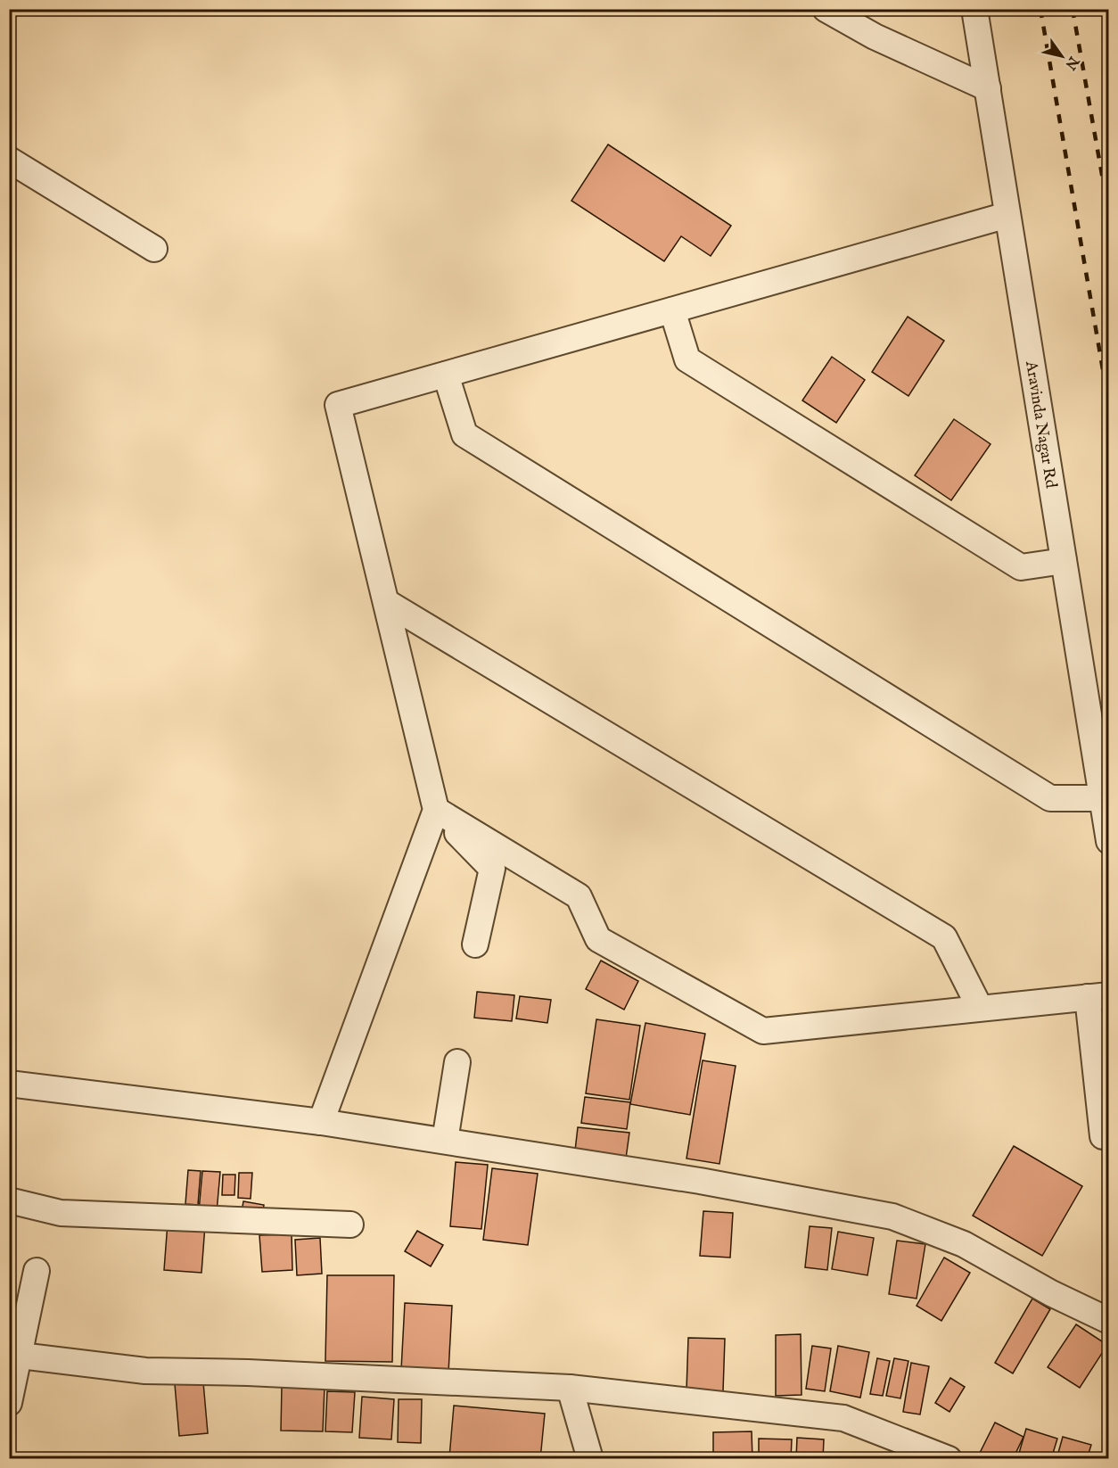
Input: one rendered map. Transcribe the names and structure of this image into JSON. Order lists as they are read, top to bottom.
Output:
{
  "streets": {
    "street": ["Aravinda Nagar Rd"]
  },
  "north": "bottom right"
}
